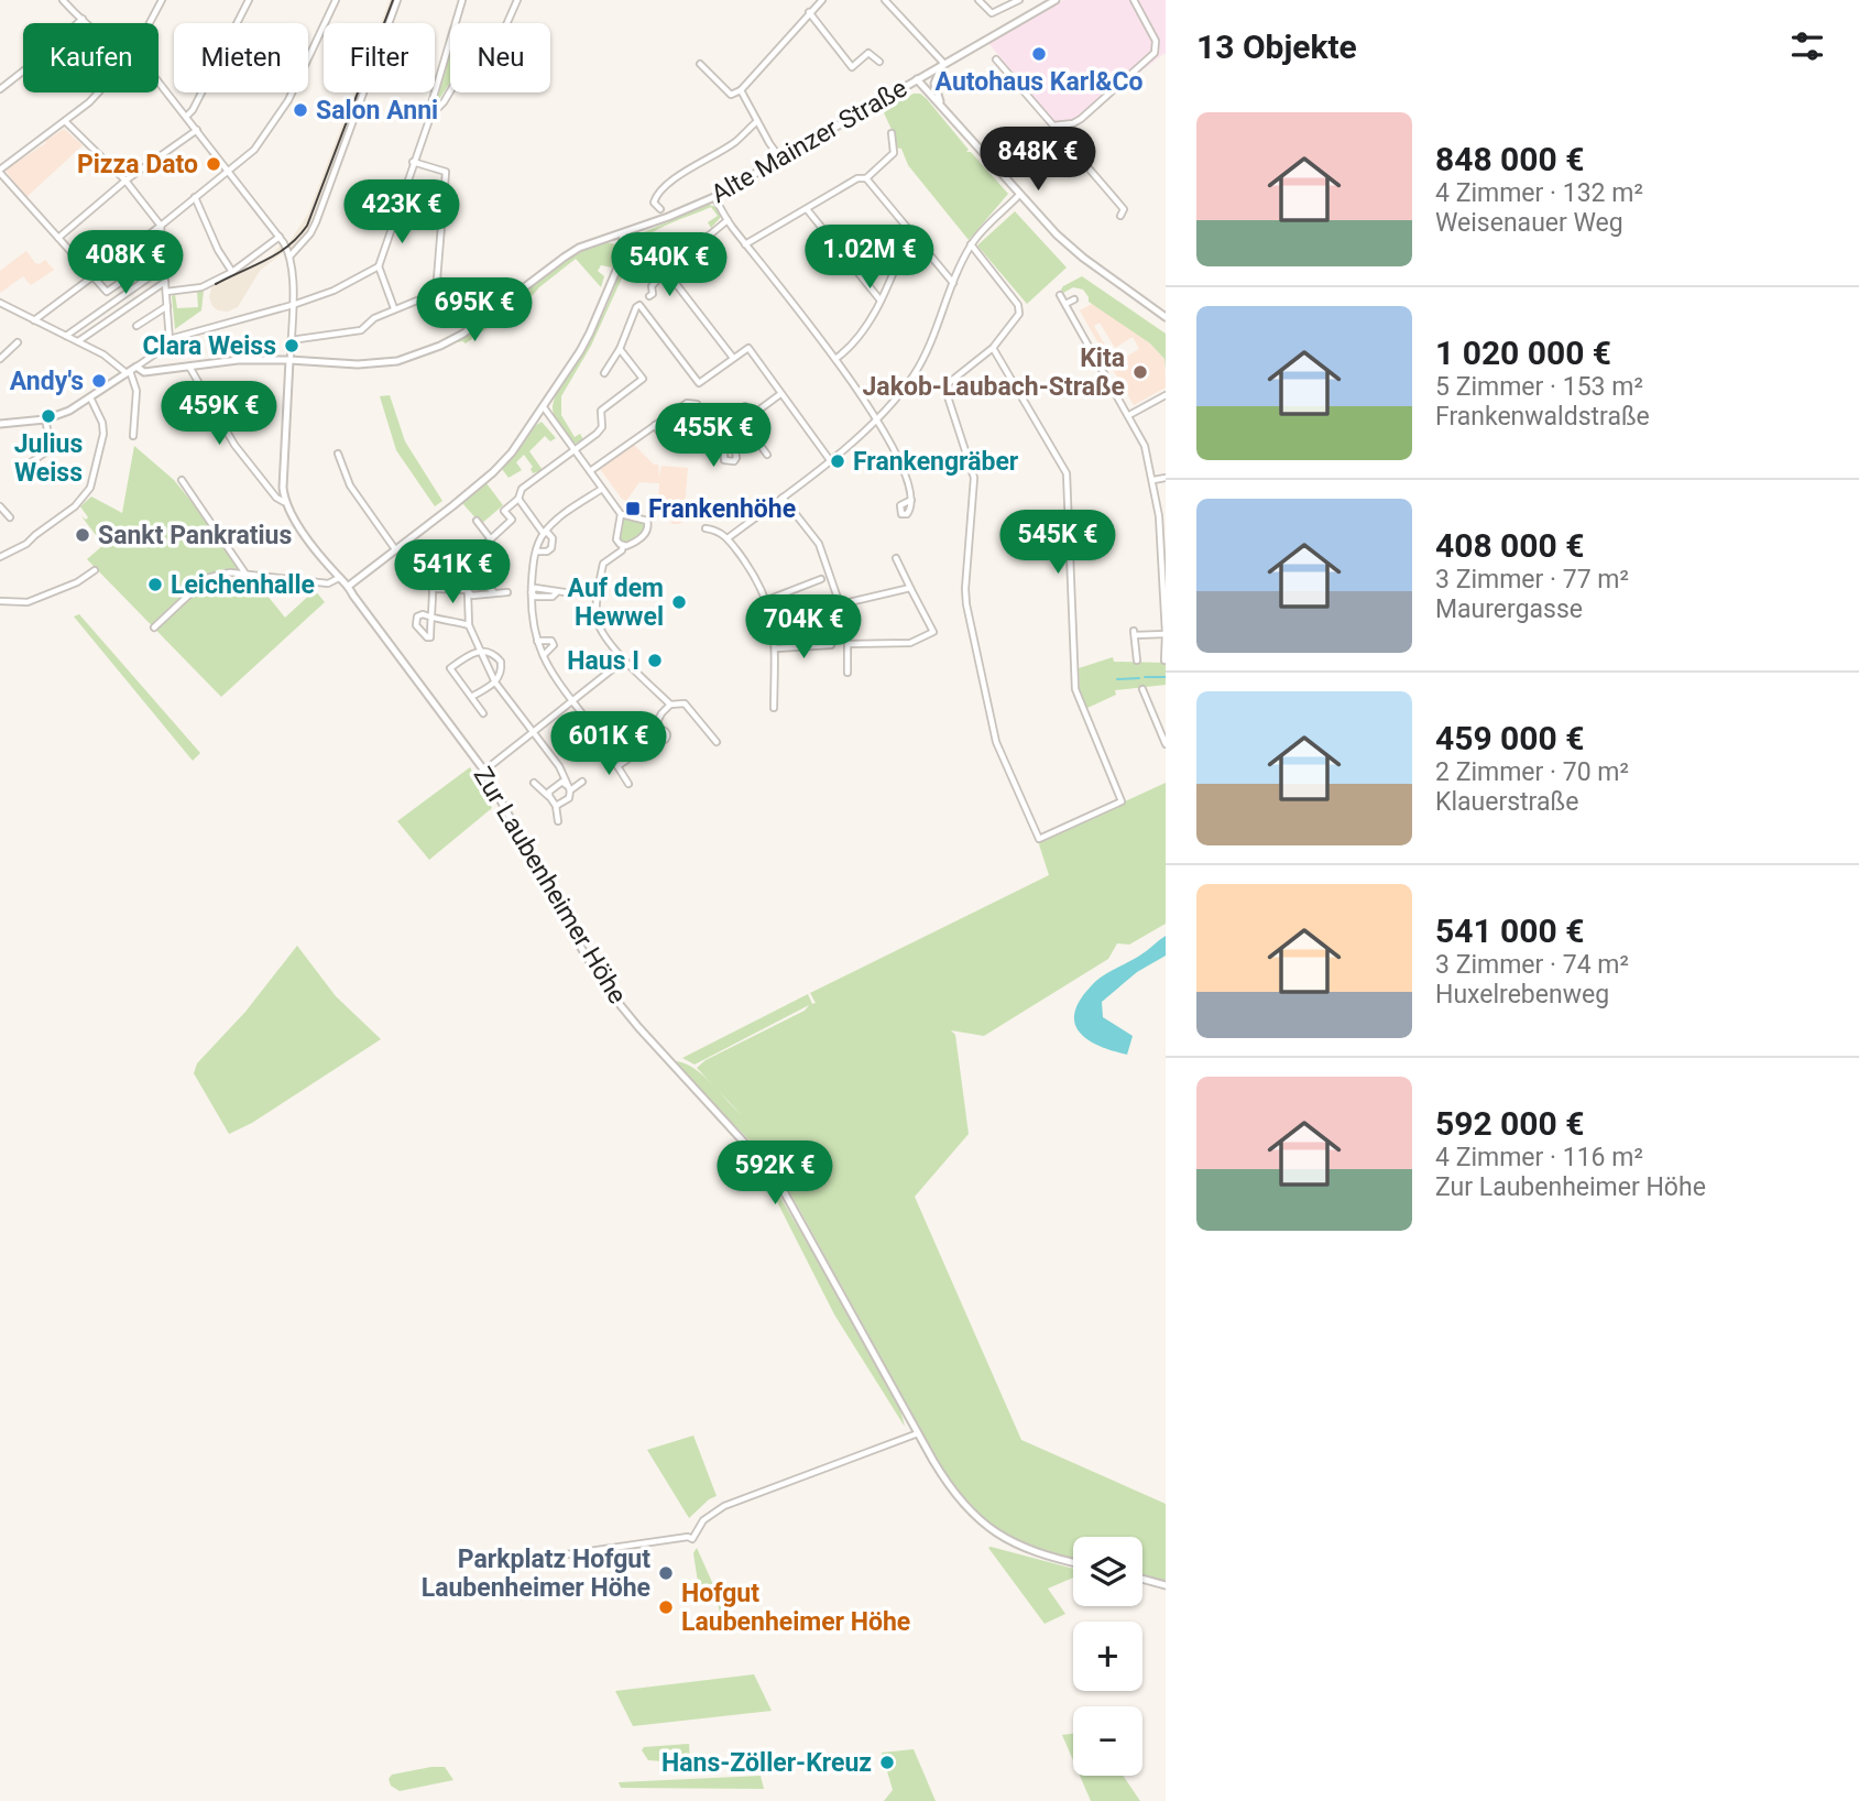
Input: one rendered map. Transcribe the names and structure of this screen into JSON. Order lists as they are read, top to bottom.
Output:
{
  "streets": {
    "street": ["Alte Mainzer Straße", "Zur Laubenheimer Höhe"]
  },
  "places": {
    "other": [
      "Autohaus Karl&Co",
      "Salon Anni",
      "Pizza Dato",
      "Clara Weiss",
      "Kita Jakob-Laubach-Straße",
      "Andy's",
      "Julius Weiss",
      "Frankengräber",
      "Sankt Pankratius",
      "Leichenhalle",
      "Auf dem Hewwel",
      "Haus I",
      "Parkplatz Hofgut Laubenheimer Höhe",
      "Hofgut Laubenheimer Höhe",
      "Hans-Zöller-Kreuz"
    ],
    "transit": ["Frankenhöhe"]
  },
  "page": {
    "heading": "13 Objekte",
    "chip": [
      "Kaufen",
      "Mieten",
      "Filter",
      "Neu"
    ],
    "list": [
      {
        "name": "848 000 €",
        "note": "4 Zimmer · 132 m² · Weisenauer Weg"
      },
      {
        "name": "1 020 000 €",
        "note": "5 Zimmer · 153 m² · Frankenwaldstraße"
      },
      {
        "name": "408 000 €",
        "note": "3 Zimmer · 77 m² · Maurergasse"
      },
      {
        "name": "459 000 €",
        "note": "2 Zimmer · 70 m² · Klauerstraße"
      },
      {
        "name": "541 000 €",
        "note": "3 Zimmer · 74 m² · Huxelrebenweg"
      },
      {
        "name": "592 000 €",
        "note": "4 Zimmer · 116 m² · Zur Laubenheimer Höhe"
      }
    ],
    "price": [
      "848K €",
      "423K €",
      "1.02M €",
      "408K €",
      "540K €",
      "695K €",
      "459K €",
      "455K €",
      "545K €",
      "541K €",
      "704K €",
      "601K €",
      "592K €"
    ],
    "map_buttons": ["+", "−"]
  }
}
